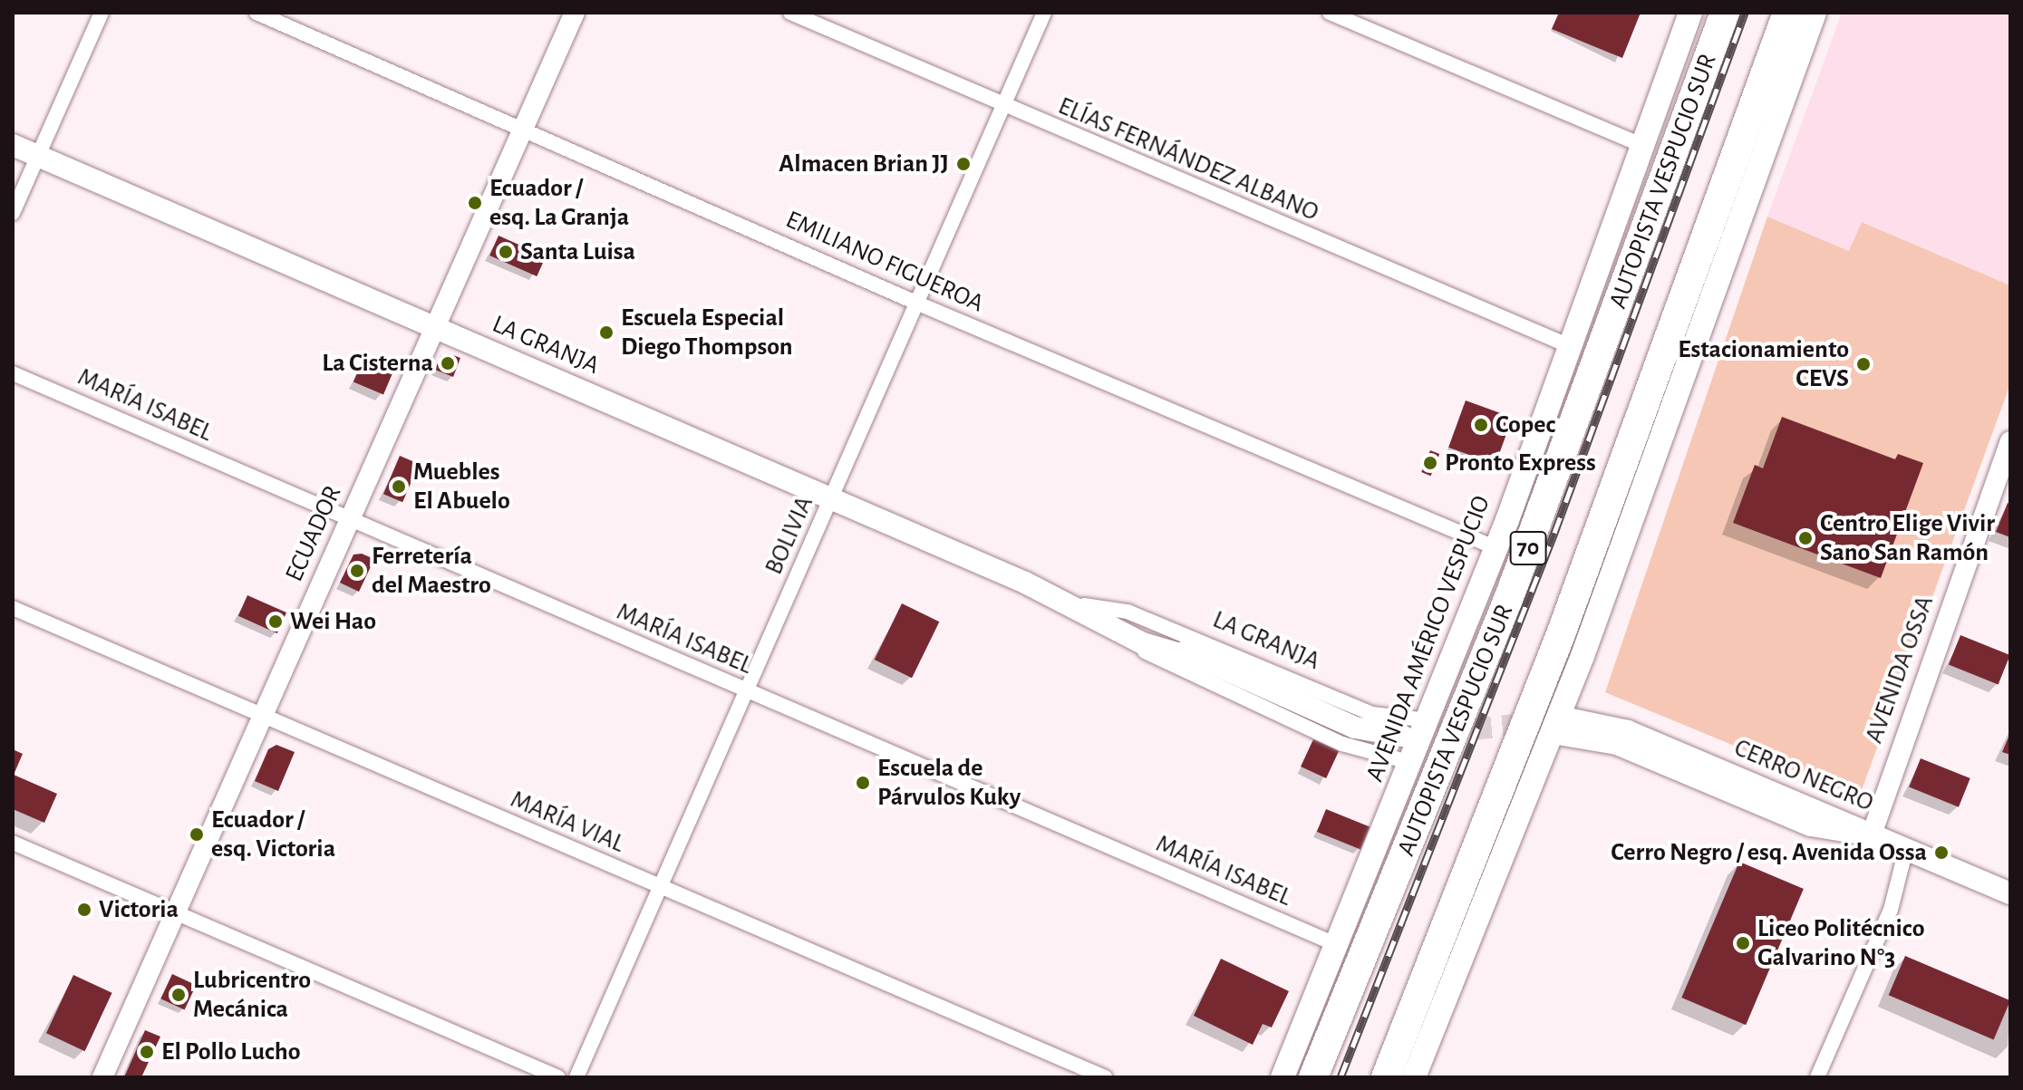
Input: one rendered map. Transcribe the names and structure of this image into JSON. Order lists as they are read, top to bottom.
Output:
{
  "streets": {
    "highway": ["AUTOPISTA VESPUCIO SUR", "70"],
    "main road": ["LA GRANJA", "AVENIDA AMÉRICO VESPUCIO", "CERRO NEGRO"],
    "street": [
      "ELÍAS FERNÁNDEZ ALBANO",
      "EMILIANO FIGUEROA",
      "MARÍA ISABEL",
      "ECUADOR",
      "BOLIVIA",
      "AVENIDA OSSA",
      "MARÍA VIAL"
    ]
  },
  "crossings": [
    ["ELÍAS FERNÁNDEZ ALBANO", "BOLIVIA"],
    ["ELÍAS FERNÁNDEZ ALBANO", "AVENIDA AMÉRICO VESPUCIO"],
    ["EMILIANO FIGUEROA", "ECUADOR"],
    ["EMILIANO FIGUEROA", "BOLIVIA"],
    ["EMILIANO FIGUEROA", "AVENIDA AMÉRICO VESPUCIO"],
    ["LA GRANJA", "ECUADOR"],
    ["LA GRANJA", "BOLIVIA"],
    ["LA GRANJA", "AVENIDA AMÉRICO VESPUCIO"],
    ["MARÍA ISABEL", "ECUADOR"],
    ["MARÍA ISABEL", "BOLIVIA"],
    ["MARÍA ISABEL", "AVENIDA AMÉRICO VESPUCIO"],
    ["ECUADOR", "MARÍA VIAL"],
    ["BOLIVIA", "MARÍA VIAL"],
    ["AVENIDA OSSA", "CERRO NEGRO"]
  ],
  "places": [
    "Almacen Brian JJ",
    "Ecuador / esq. La Granja",
    "Santa Luisa",
    "Escuela Especial Diego Thompson",
    "La Cisterna",
    "Estacionamiento CEVS",
    "Copec",
    "Pronto Express",
    "Muebles El Abuelo",
    "Centro Elige Vivir Sano San Ramón",
    "Ferretería del Maestro",
    "Wei Hao",
    "Escuela de Párvulos Kuky",
    "Ecuador / esq. Victoria",
    "Cerro Negro / esq. Avenida Ossa",
    "Victoria",
    "Liceo Politécnico Galvarino N°3",
    "Lubricentro Mecánica",
    "El Pollo Lucho"
  ]
}
